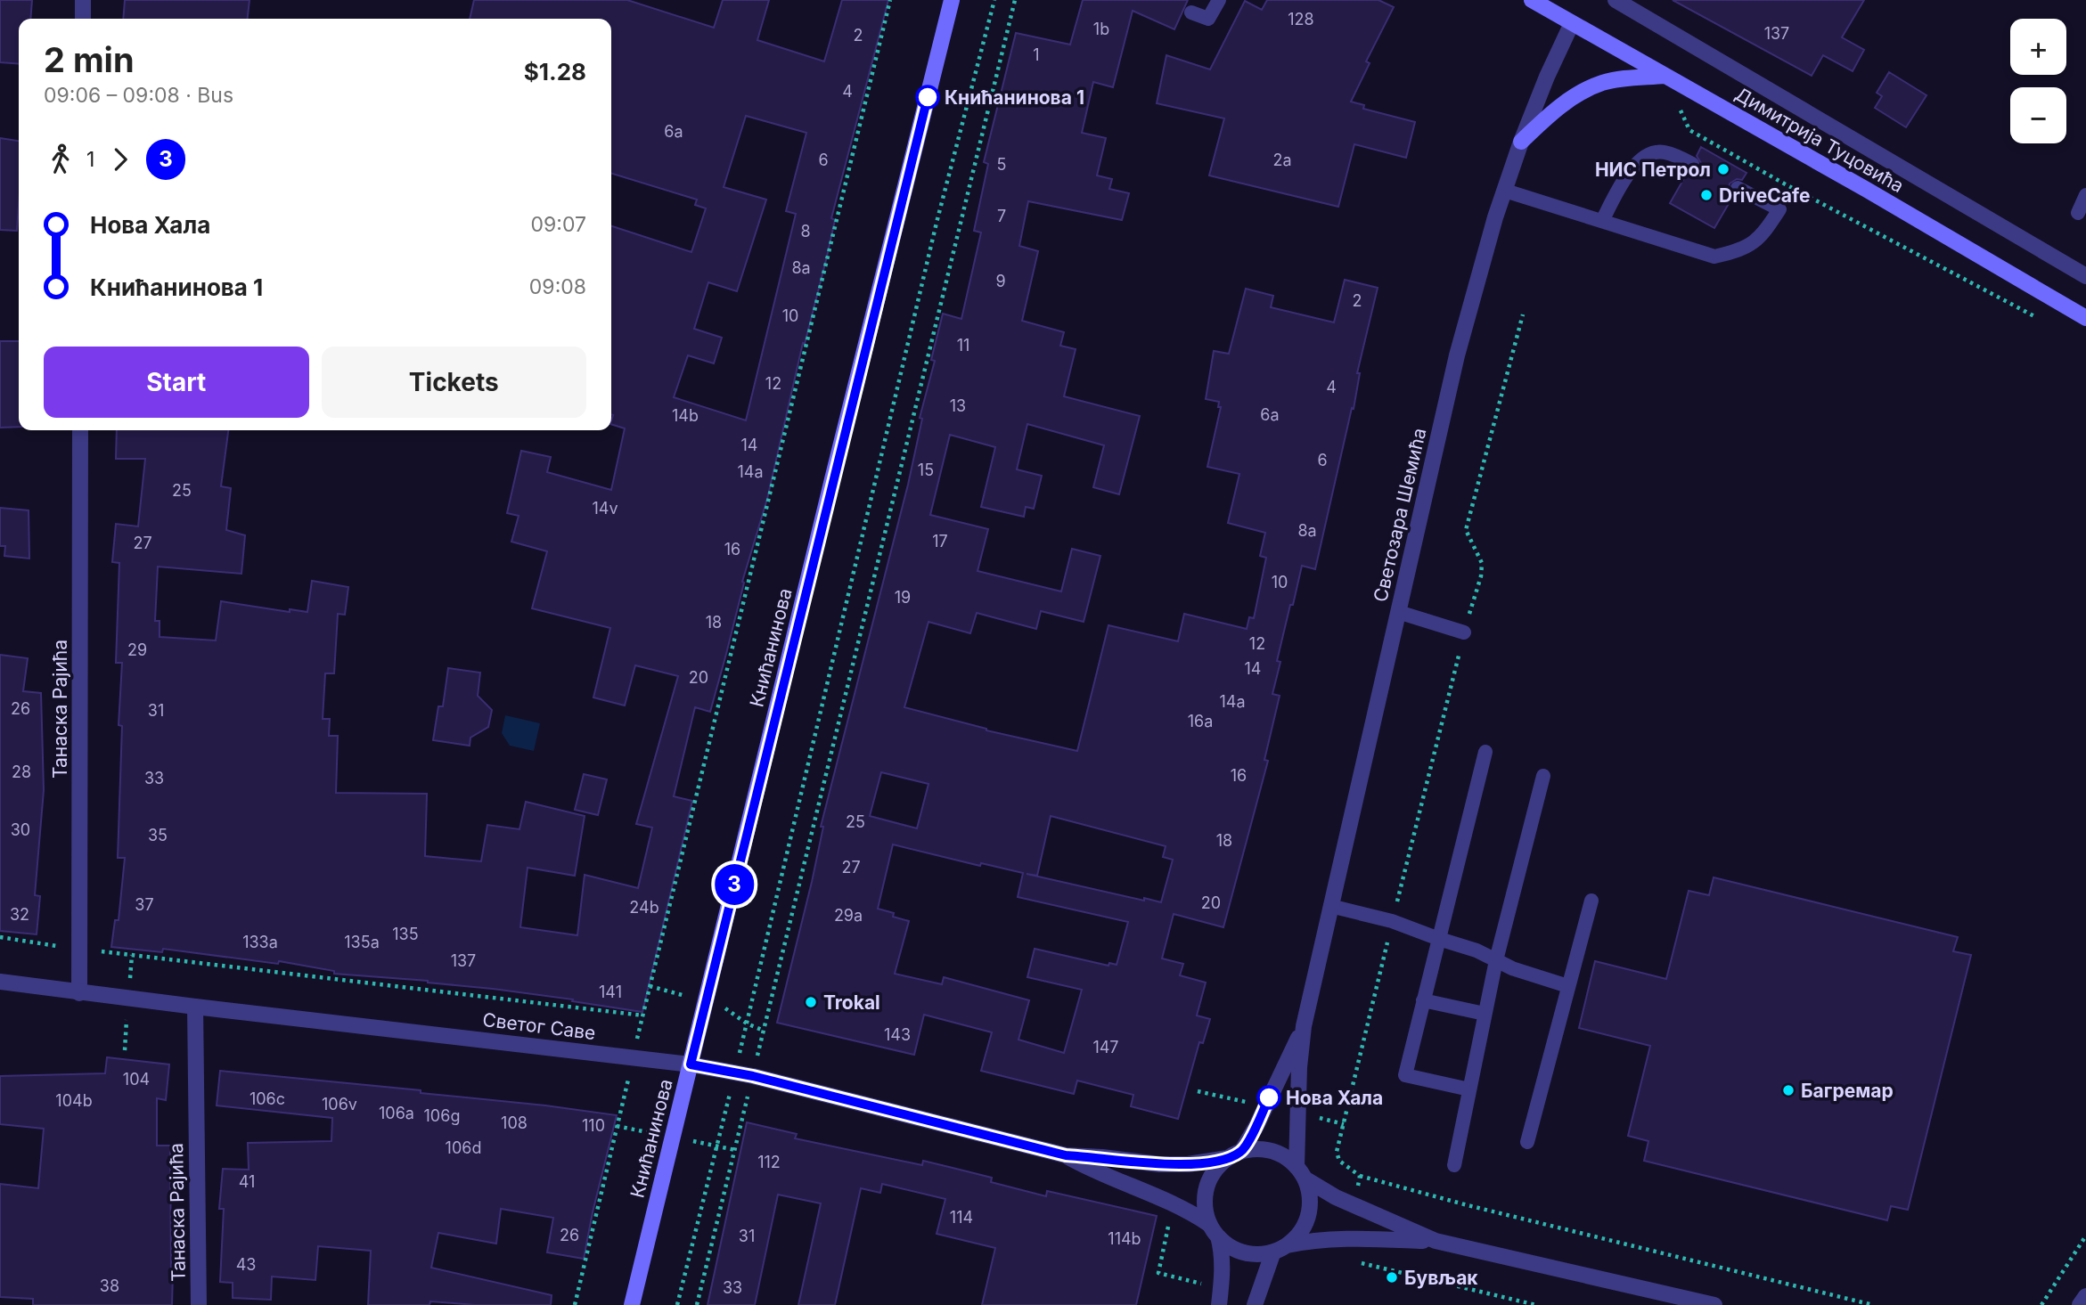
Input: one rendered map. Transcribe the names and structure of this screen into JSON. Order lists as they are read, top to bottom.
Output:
{
  "streets": {
    "main road": ["Димитрија Туцовића", "Книћанинова"],
    "street": ["Светозара Шемића", "Танаска Рајића", "Светог Саве"]
  },
  "crossings": [
    ["Димитрија Туцовића", "Светозара Шемића"],
    ["Светозара Шемића", "Светог Саве"],
    ["Книћанинова", "Светог Саве"],
    ["Танаска Рајића", "Светог Саве"]
  ],
  "places": [
    "Книћанинова 1",
    "НИС Петрол",
    "DriveCafe",
    "Trokal",
    "Багремар",
    "Нова Хала",
    "Бувљак"
  ],
  "lines": ["bus line 3"],
  "house_numbers": [
    "128",
    "1b",
    "137",
    "2",
    "1",
    "4",
    "6a",
    "6",
    "2a",
    "5",
    "7",
    "8",
    "8a",
    "9",
    "2",
    "10",
    "11",
    "12",
    "4",
    "13",
    "6a",
    "14b",
    "14",
    "6",
    "15",
    "14a",
    "25",
    "14v",
    "8a",
    "17",
    "27",
    "16",
    "10",
    "19",
    "18",
    "12",
    "29",
    "14",
    "20",
    "14a",
    "26",
    "31",
    "16a",
    "28",
    "16",
    "33",
    "25",
    "30",
    "35",
    "18",
    "27",
    "20",
    "37",
    "24b",
    "32",
    "29a",
    "135",
    "133a",
    "135a",
    "137",
    "141",
    "143",
    "147",
    "104",
    "106c",
    "104b",
    "106v",
    "106a",
    "106g",
    "108",
    "110",
    "106d",
    "112",
    "41",
    "114",
    "26",
    "31",
    "114b",
    "43",
    "38",
    "33"
  ],
  "page": {
    "on_map": "3",
    "map_buttons": ["+", "−"],
    "heading": ["2 min", "09:06 – 09:08 · Bus", "$1.28"],
    "legs": ["1", "3"],
    "list": [
      {
        "name": "Нова Хала",
        "value": "09:07"
      },
      {
        "name": "Книћанинова 1",
        "value": "09:08"
      }
    ],
    "buttons": ["Start", "Tickets"]
  }
}
